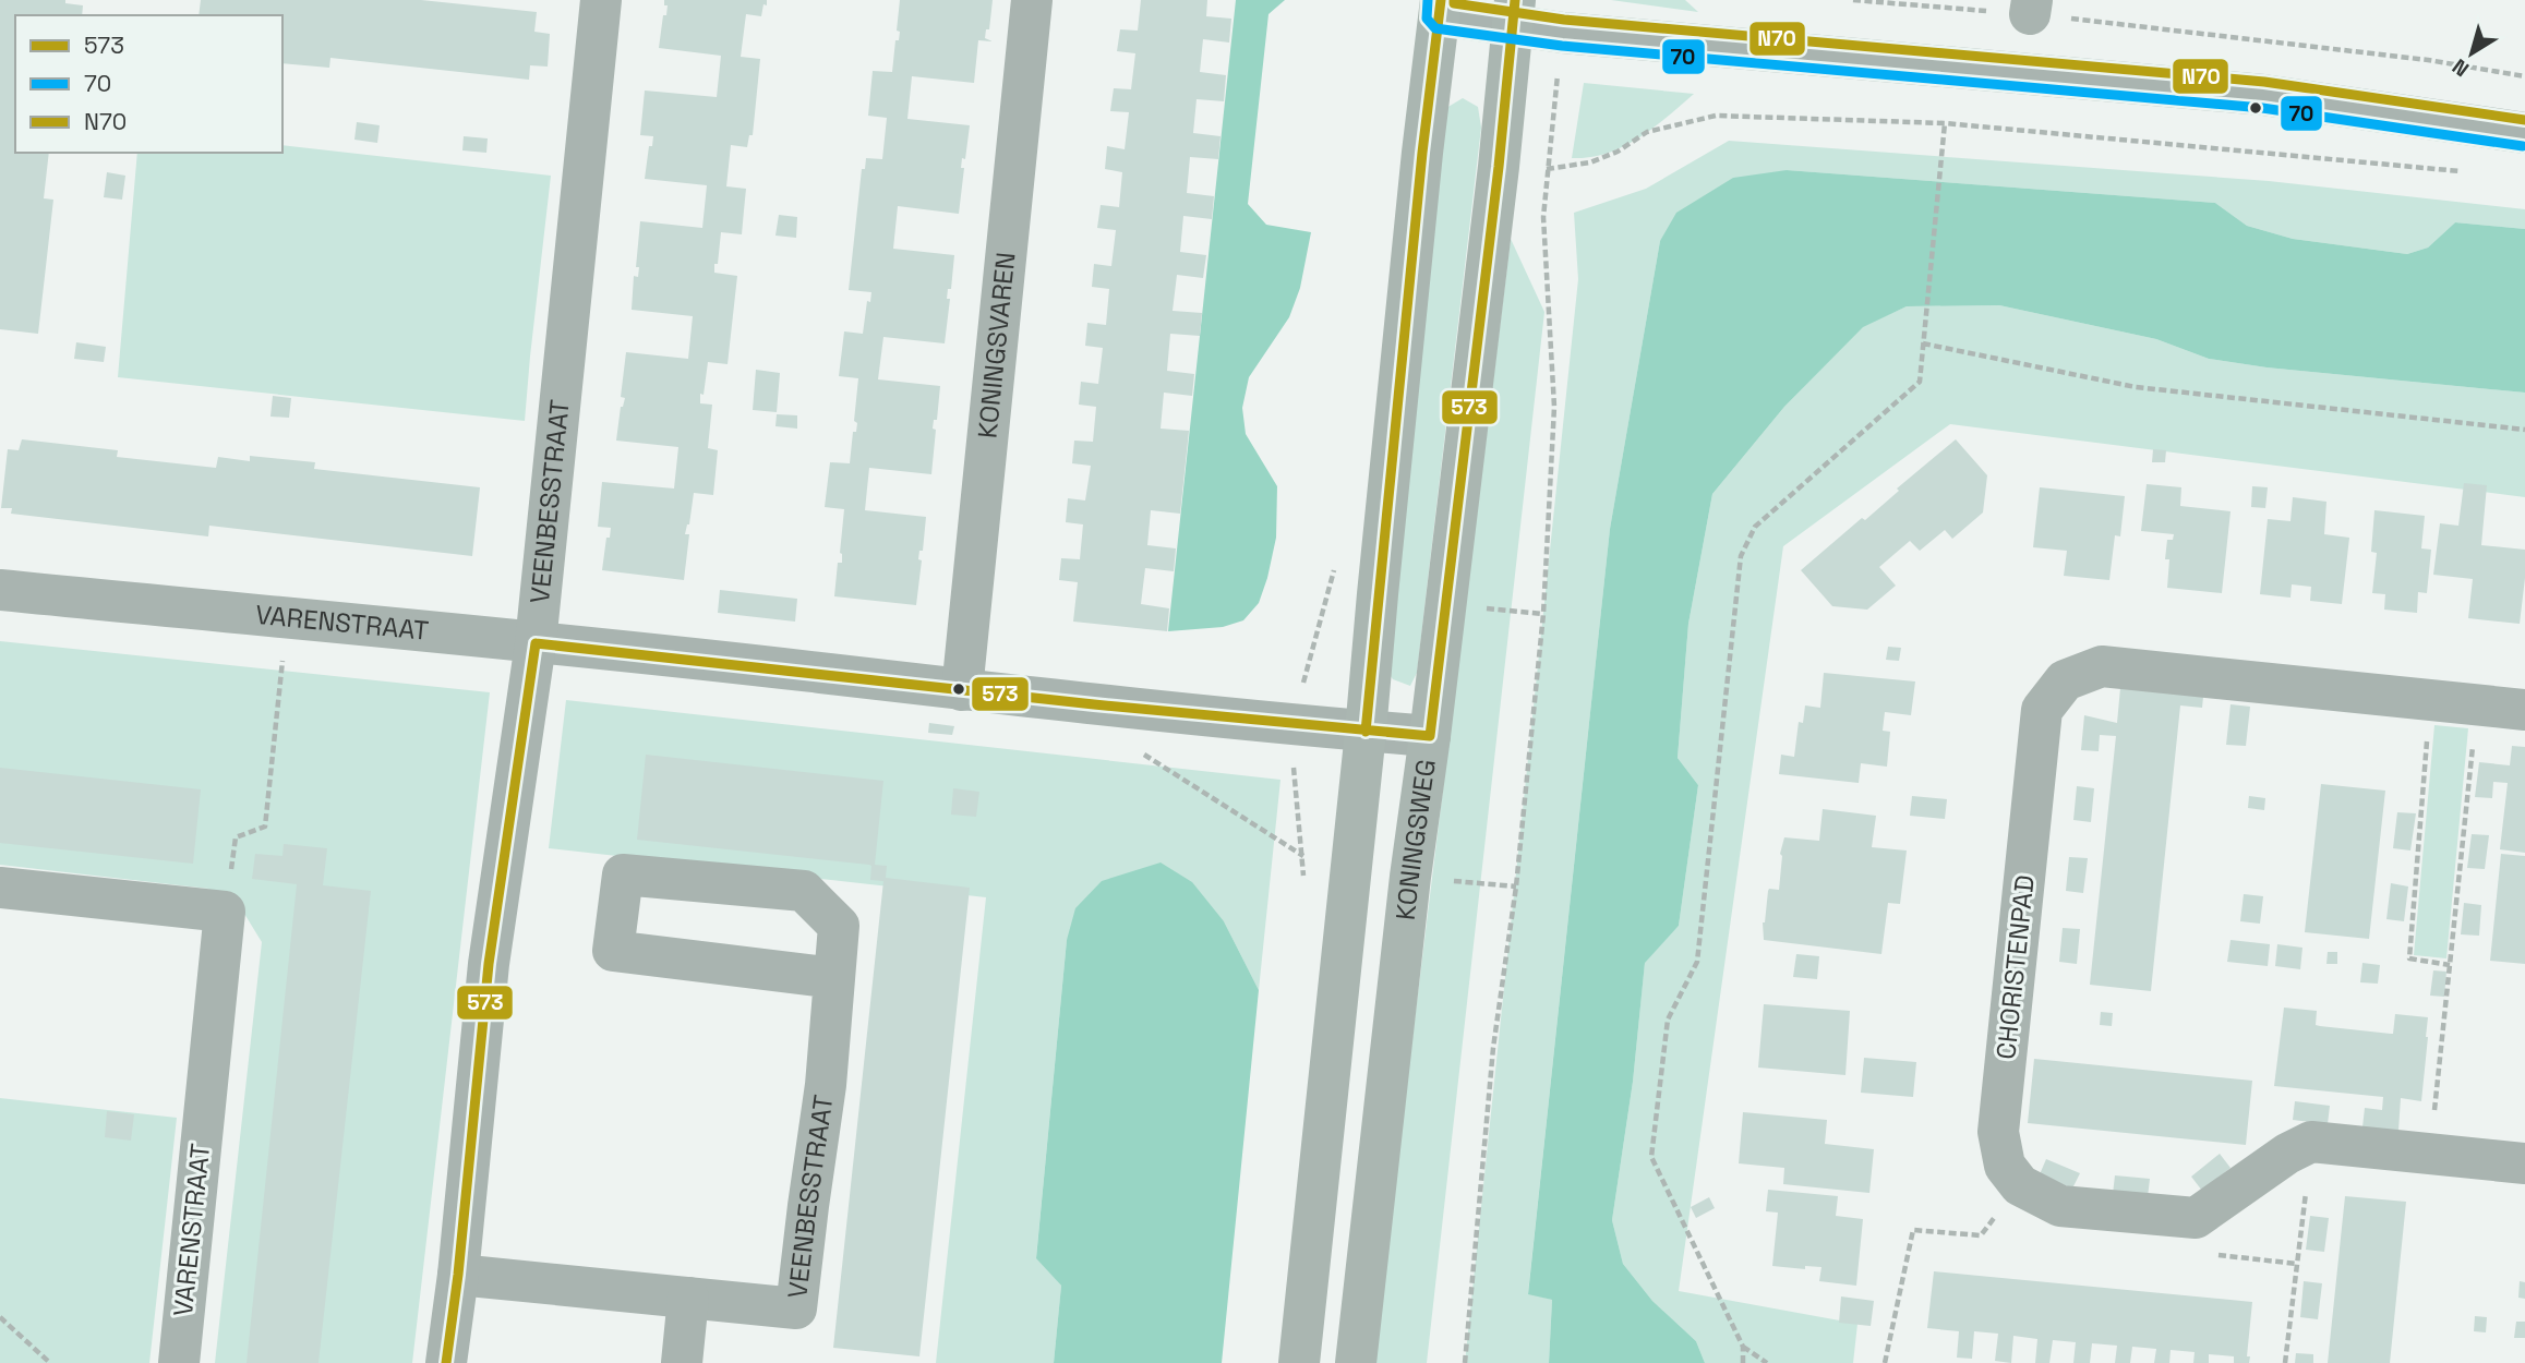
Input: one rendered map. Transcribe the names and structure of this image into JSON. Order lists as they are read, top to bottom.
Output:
{
  "streets": {
    "main road": ["KONINGSWEG"],
    "street": [
      "KONINGSVAREN",
      "VEENBESSTRAAT",
      "VARENSTRAAT",
      "CHORISTENPAD"
    ]
  },
  "crossings": [
    ["KONINGSVAREN", "VARENSTRAAT"],
    ["VEENBESSTRAAT", "VARENSTRAAT"],
    ["VARENSTRAAT", "KONINGSWEG"]
  ],
  "lines": ["transit line 573", "transit line 70", "transit line N70"],
  "legend": ["573", "70", "N70"],
  "north": "bottom left"
}
